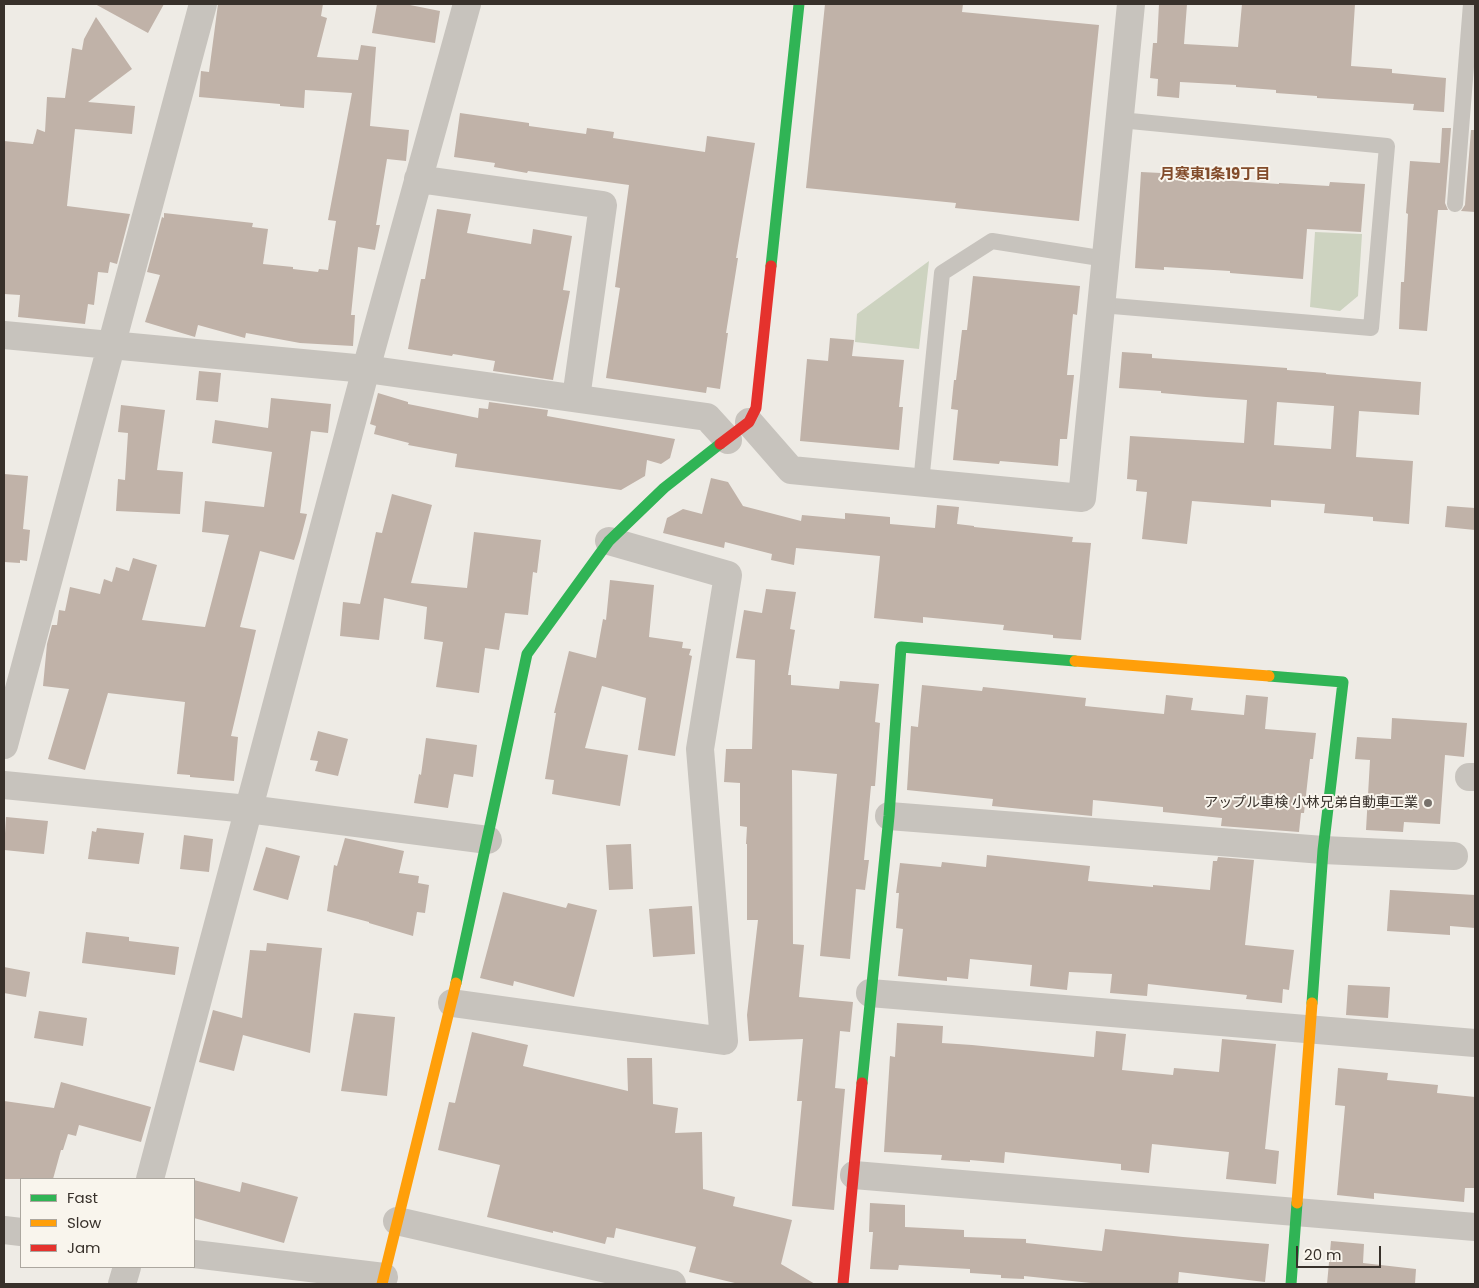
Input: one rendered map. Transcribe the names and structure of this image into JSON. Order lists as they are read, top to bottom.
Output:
{
  "districts": ["月寒東1条19丁目"],
  "places": ["アップル車検 小林兄弟自動車工業"],
  "legend": ["Fast", "Slow", "Jam"],
  "scale_bar": "20 m"
}
